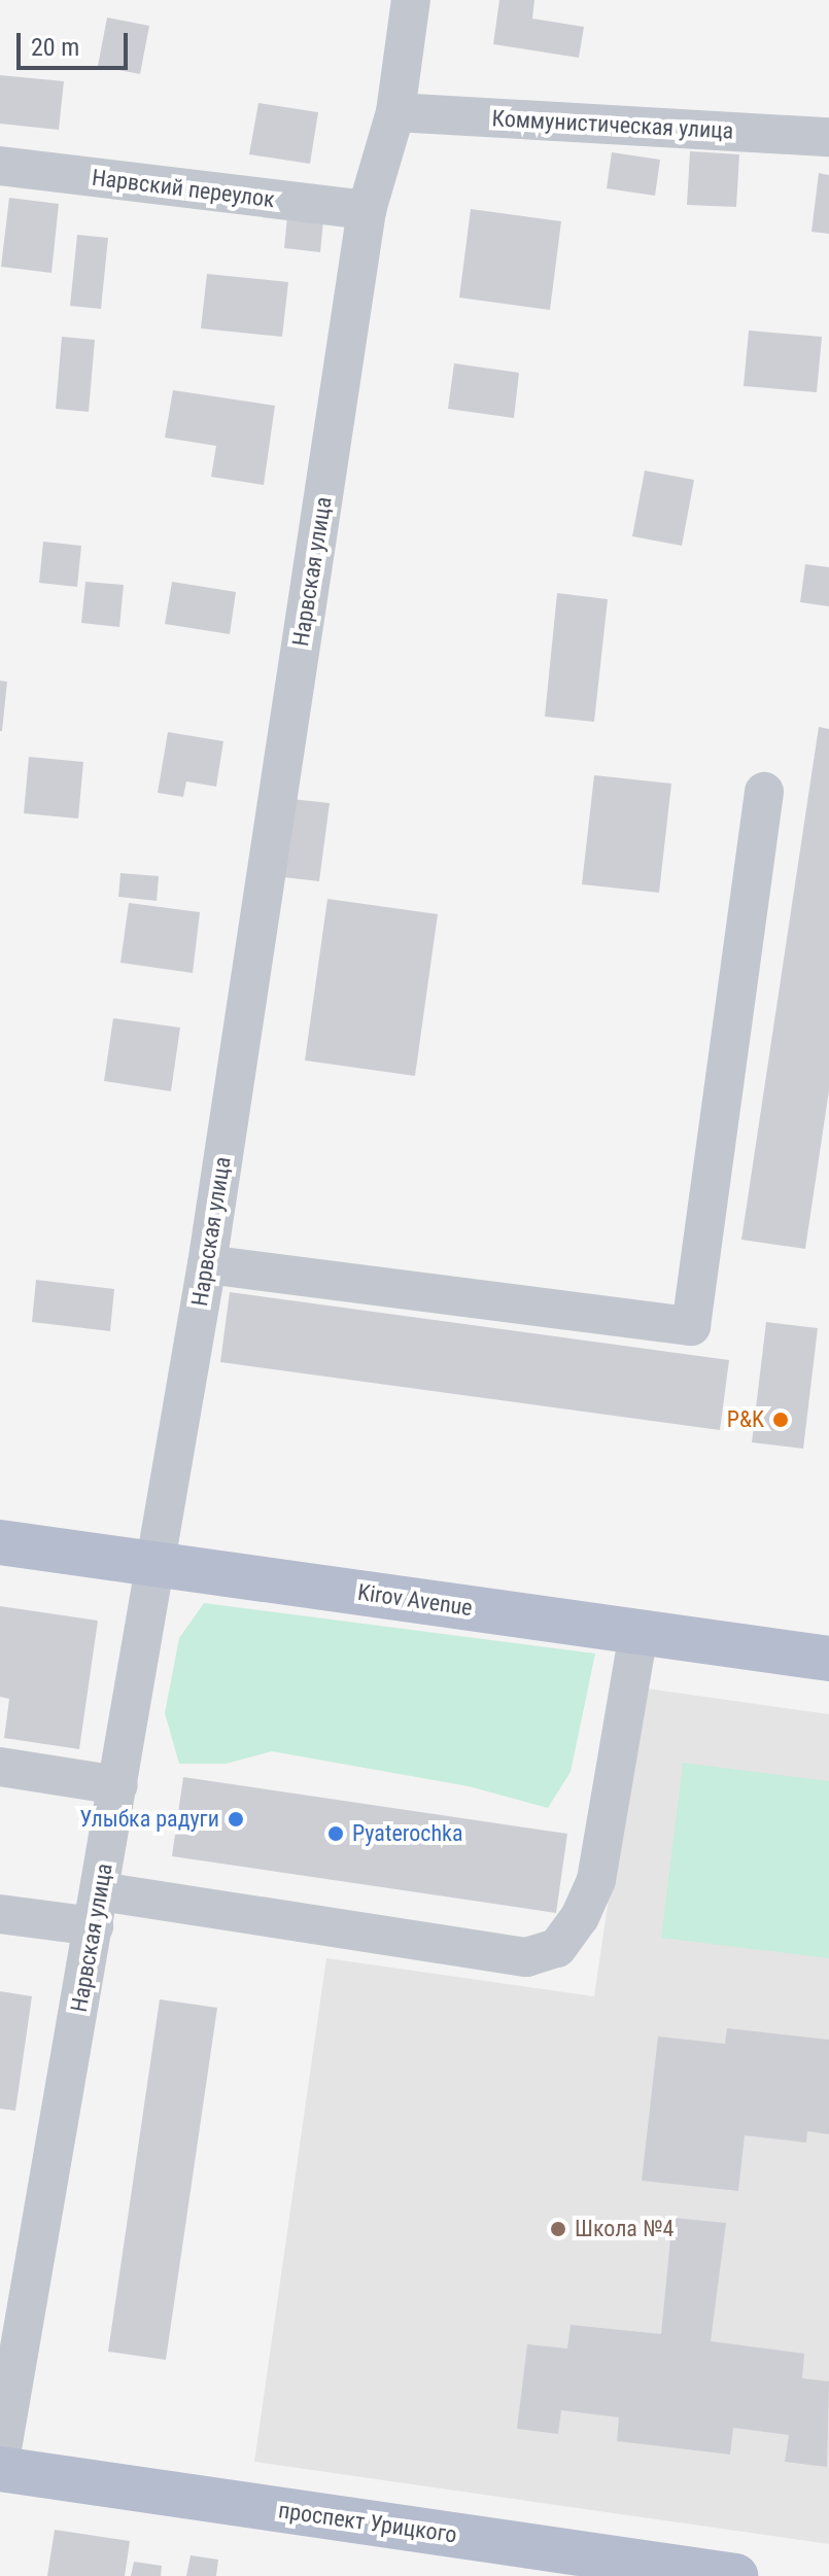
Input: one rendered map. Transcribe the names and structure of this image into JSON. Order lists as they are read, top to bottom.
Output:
{
  "streets": {
    "main road": ["Kirov Avenue", "проспект Урицкого"],
    "street": ["Коммунистическая улица", "Нарвский переулок", "Нарвская улица"]
  },
  "crossings": [
    ["Коммунистическая улица", "Нарвская улица"],
    ["Нарвский переулок", "Нарвская улица"],
    ["Нарвская улица", "Kirov Avenue"]
  ],
  "places": [
    "P&K",
    "Улыбка радуги",
    "Pyaterochka",
    "Школа №4"
  ],
  "scale_bar": "20 m"
}
